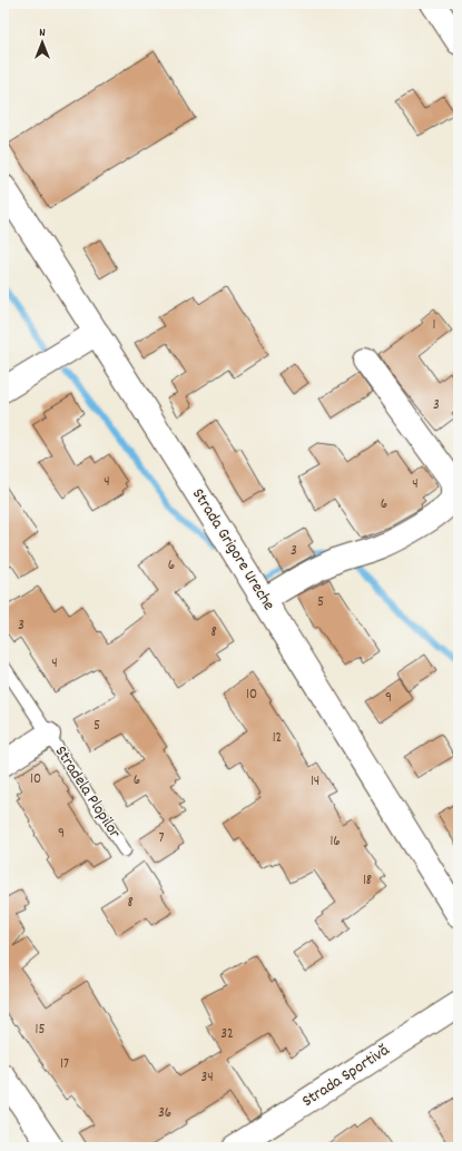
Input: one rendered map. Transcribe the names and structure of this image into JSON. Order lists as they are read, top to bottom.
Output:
{
  "streets": {
    "street": ["Strada Grigore Ureche", "Stradela Plopilor", "Strada Sportivă"]
  },
  "house_numbers": [
    "1",
    "3",
    "4",
    "4",
    "6",
    "3",
    "6",
    "5",
    "3",
    "8",
    "4",
    "10",
    "9",
    "5",
    "12",
    "10",
    "6",
    "14",
    "9",
    "7",
    "16",
    "18",
    "8",
    "15",
    "32",
    "17",
    "34",
    "36"
  ],
  "north": "top"
}
